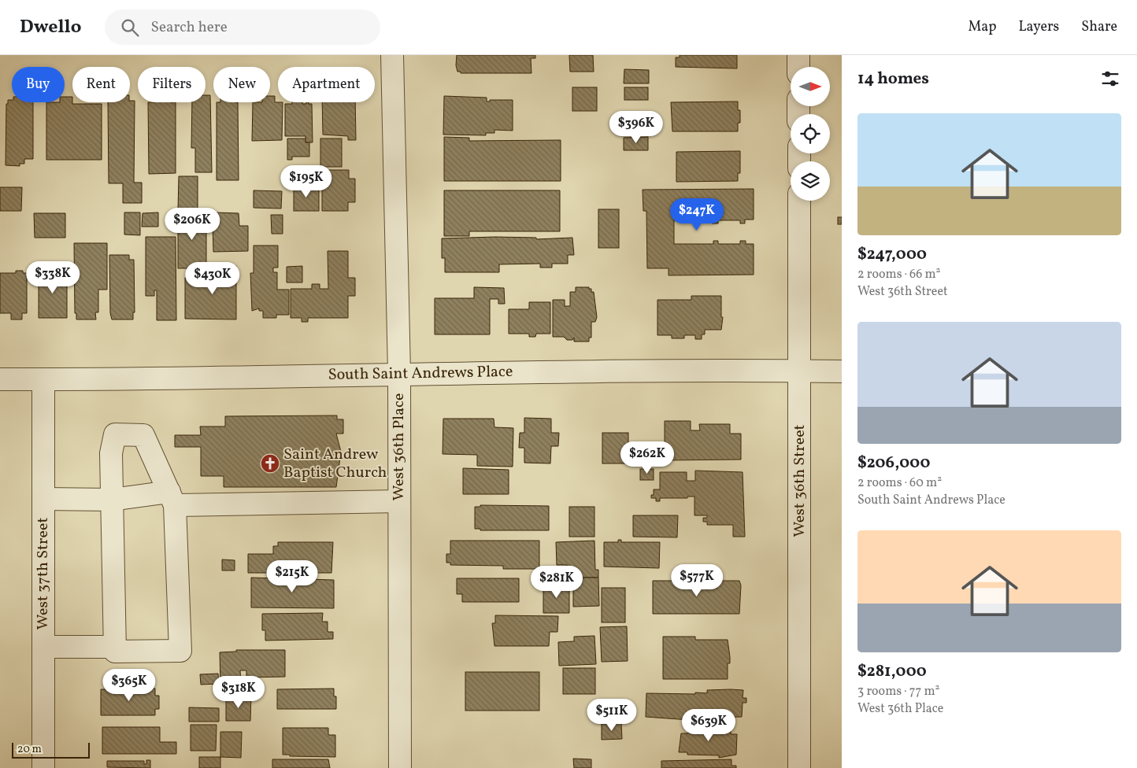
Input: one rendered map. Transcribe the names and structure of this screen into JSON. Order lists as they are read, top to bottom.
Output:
{
  "streets": {
    "street": [
      "South Saint Andrews Place",
      "West 36th Place",
      "West 36th Street",
      "West 37th Street"
    ]
  },
  "crossings": [
    ["South Saint Andrews Place", "West 36th Place"],
    ["South Saint Andrews Place", "West 36th Street"],
    ["South Saint Andrews Place", "West 37th Street"]
  ],
  "places": {
    "church": ["Saint Andrew Baptist Church"]
  },
  "scale_bar": "20 m",
  "north": "right",
  "page": {
    "header": "Dwello",
    "search": "Search here",
    "nav": ["Map", "Layers", "Share"],
    "heading": "14 homes",
    "chip": [
      "Buy",
      "Rent",
      "Filters",
      "New",
      "Apartment"
    ],
    "list": [
      {
        "name": "$247,000",
        "note": "2 rooms · 66 m² · West 36th Street"
      },
      {
        "name": "$206,000",
        "note": "2 rooms · 60 m² · South Saint Andrews Place"
      },
      {
        "name": "$281,000",
        "note": "3 rooms · 77 m² · West 36th Place"
      }
    ],
    "price": [
      "$396K",
      "$195K",
      "$247K",
      "$206K",
      "$338K",
      "$430K",
      "$262K",
      "$215K",
      "$577K",
      "$281K",
      "$365K",
      "$318K",
      "$511K",
      "$639K"
    ],
    "scale": "20 m"
  }
}
